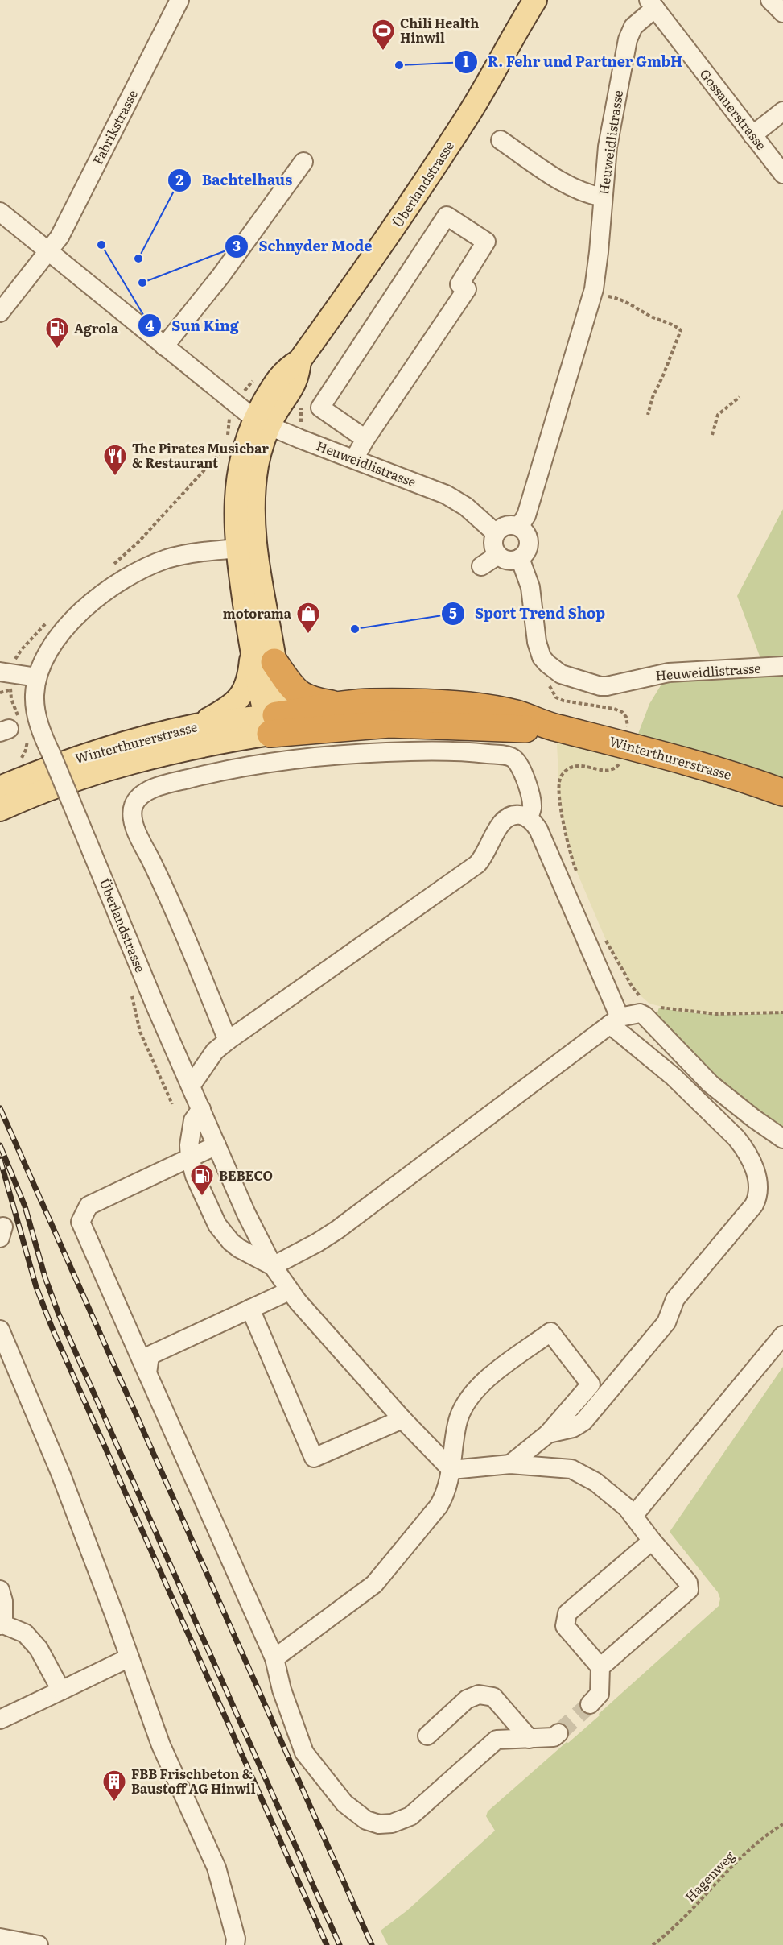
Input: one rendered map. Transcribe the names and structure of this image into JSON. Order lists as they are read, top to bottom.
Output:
{
  "streets": {
    "highway": ["Winterthurerstrasse"],
    "main road": ["Überlandstrasse"],
    "street": ["Gossauerstrasse", "Fabrikstrasse", "Heuweidlistrasse"],
    "path": ["Hagenweg"]
  },
  "crossings": [
    ["Gossauerstrasse", "Heuweidlistrasse"],
    ["Fabrikstrasse", "Heuweidlistrasse"],
    ["Heuweidlistrasse", "Überlandstrasse"],
    ["Überlandstrasse", "Winterthurerstrasse"]
  ],
  "places": {
    "sports": ["Chili Health Hinwil"],
    "other": [
      "R. Fehr und Partner GmbH",
      "Sun King",
      "Bachtelhaus",
      "Schnyder Mode",
      "Sport Trend Shop"
    ],
    "fuel station": ["Agrola", "BEBECO"],
    "restaurant": ["The Pirates Musicbar & Restaurant"],
    "shop": ["motorama"],
    "building": ["FBB Frischbeton & Baustoff AG Hinwil"]
  }
}
